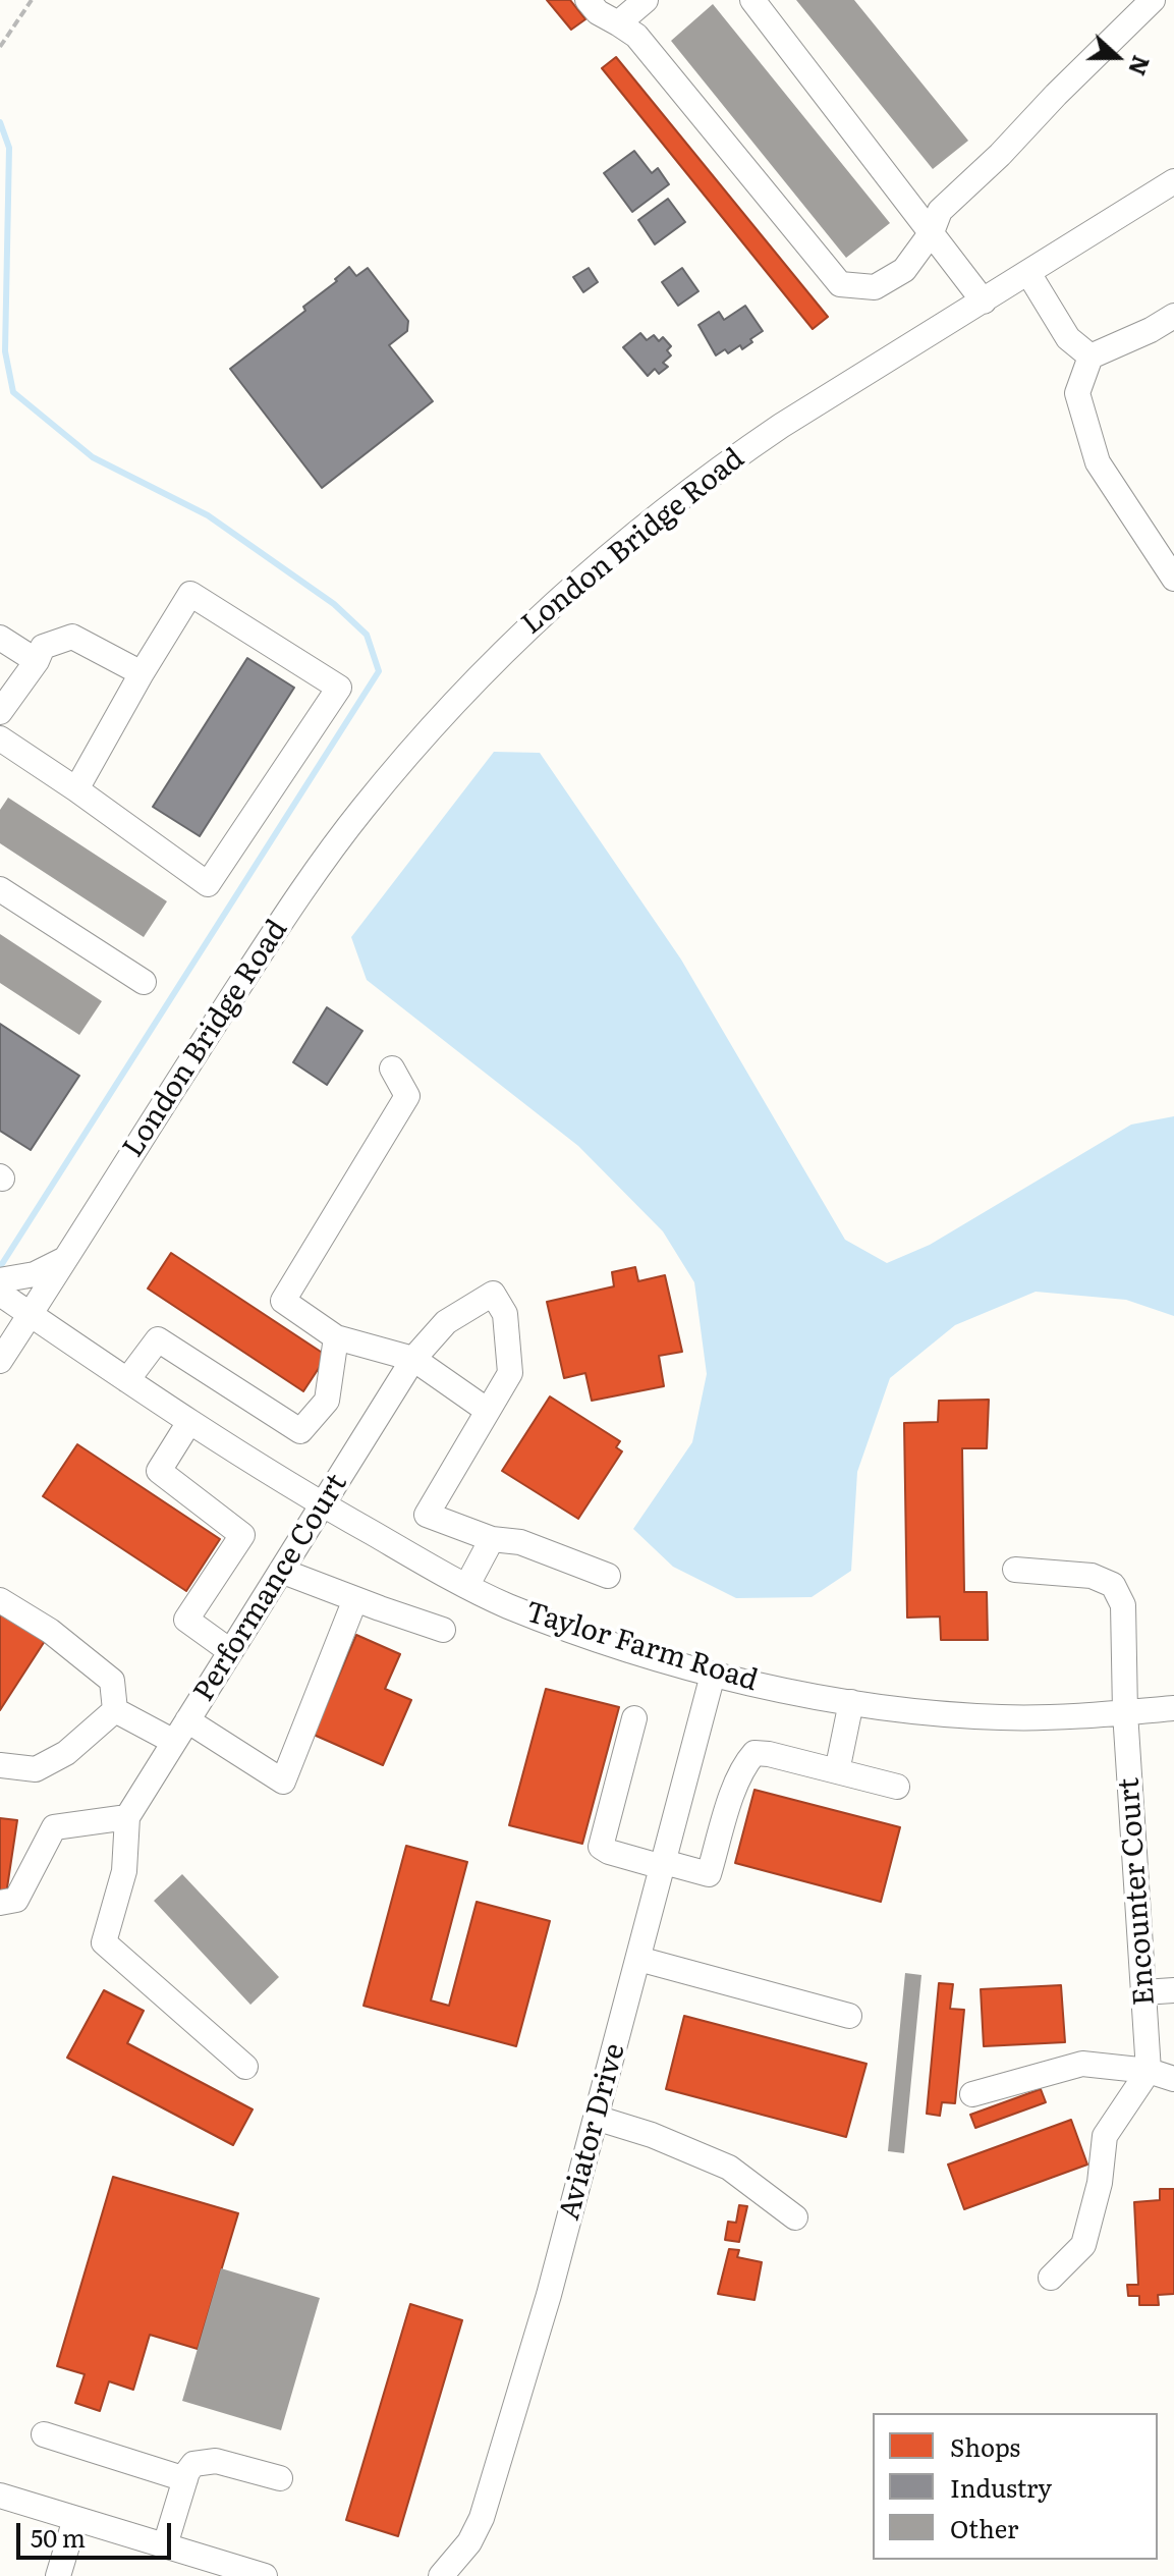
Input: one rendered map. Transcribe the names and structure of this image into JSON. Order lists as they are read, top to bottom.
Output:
{
  "streets": {
    "street": [
      "London Bridge Road",
      "Performance Court",
      "Taylor Farm Road",
      "Encounter Court",
      "Aviator Drive"
    ]
  },
  "crossings": [
    ["London Bridge Road", "Taylor Farm Road"],
    ["Performance Court", "Taylor Farm Road"],
    ["Taylor Farm Road", "Encounter Court"],
    ["Taylor Farm Road", "Aviator Drive"]
  ],
  "legend": ["Shops", "Industry", "Other"],
  "scale_bar": "50 m",
  "north": "right"
}
